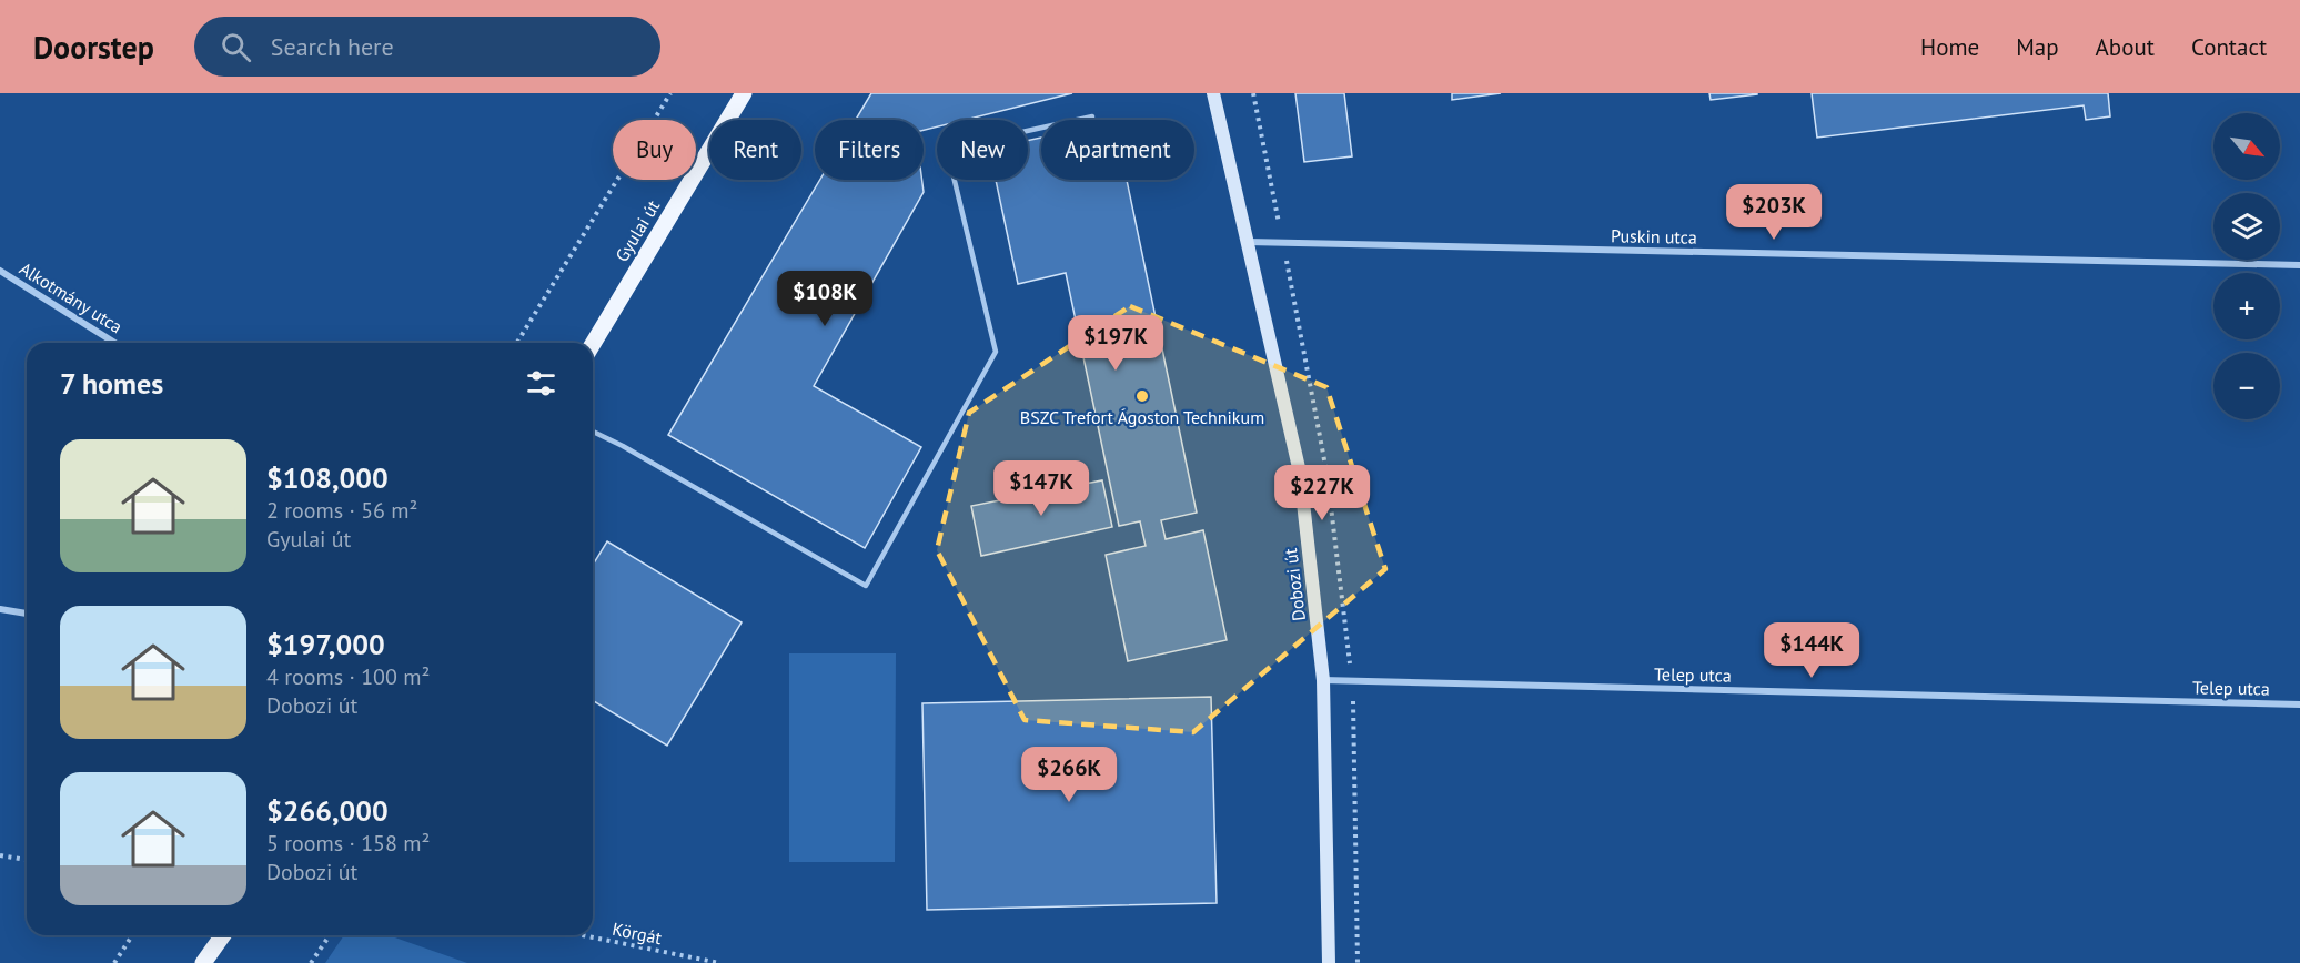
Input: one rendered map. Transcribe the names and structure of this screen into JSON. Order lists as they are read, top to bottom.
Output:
{
  "streets": {
    "main road": ["Gyulai út", "Dobozi út"],
    "street": ["Puskin utca", "Alkotmány utca", "Telep utca"],
    "path": ["Körgát"]
  },
  "crossings": [
    ["Puskin utca", "Dobozi út"],
    ["Dobozi út", "Telep utca"]
  ],
  "places": ["BSZC Trefort Ágoston Technikum"],
  "north": "bottom right",
  "page": {
    "header": "Doorstep",
    "search": "Search here",
    "nav": [
      "Home",
      "Map",
      "About",
      "Contact"
    ],
    "map_buttons": ["+", "−"],
    "chip": [
      "Buy",
      "Rent",
      "Filters",
      "New",
      "Apartment"
    ],
    "price": [
      "$203K",
      "$108K",
      "$197K",
      "$147K",
      "$227K",
      "$144K",
      "$266K"
    ],
    "heading": "7 homes",
    "list": [
      {
        "name": "$108,000",
        "note": "2 rooms · 56 m² · Gyulai út"
      },
      {
        "name": "$197,000",
        "note": "4 rooms · 100 m² · Dobozi út"
      },
      {
        "name": "$266,000",
        "note": "5 rooms · 158 m² · Dobozi út"
      }
    ]
  }
}
